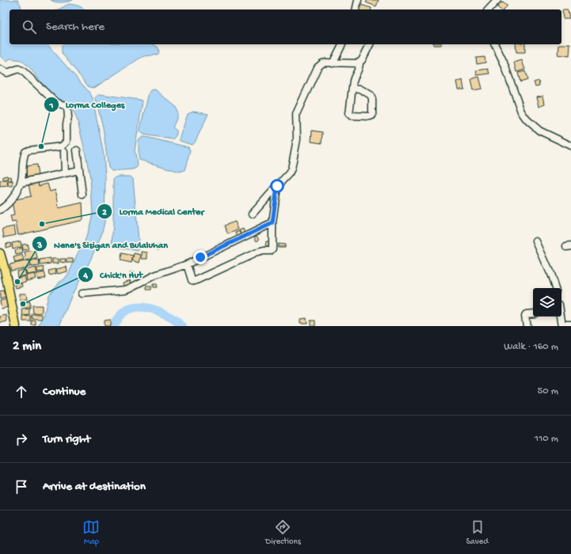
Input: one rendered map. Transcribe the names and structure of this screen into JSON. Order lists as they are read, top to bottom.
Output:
{
  "places": [
    "Lorma Colleges",
    "Lorma Medical Center",
    "Nene's Sisigan and Bulaluhan",
    "Chick'n Hut"
  ],
  "page": {
    "search": "Search here",
    "heading": ["2 min", "Walk · 160 m"],
    "list": [
      ["Continue", "50 m"],
      ["Turn right", "110 m"],
      "Arrive at destination"
    ],
    "nav": ["Map", "Directions", "Saved"]
  }
}
